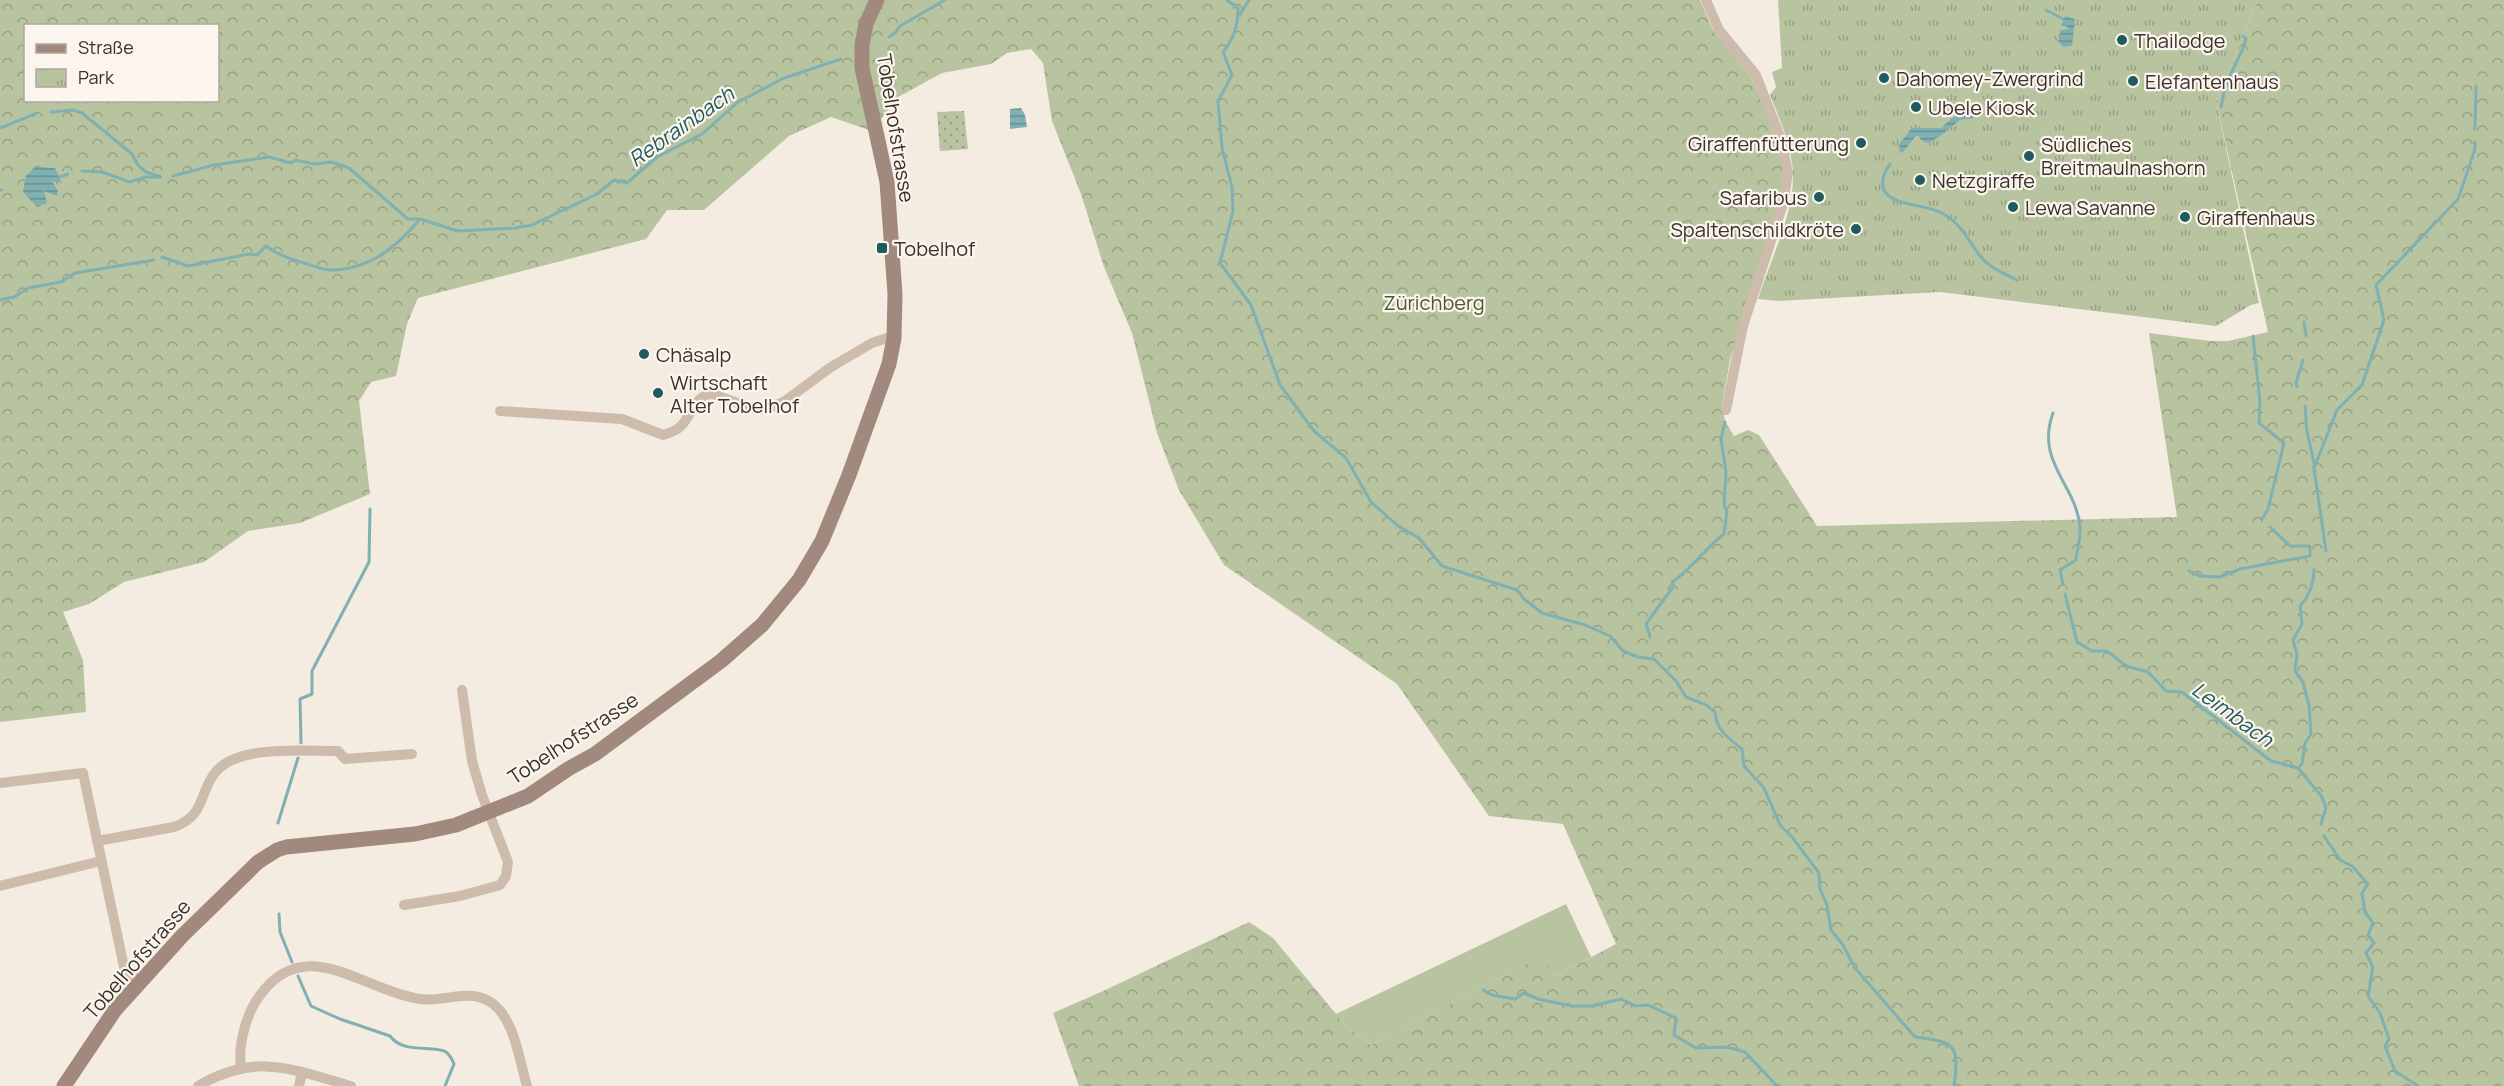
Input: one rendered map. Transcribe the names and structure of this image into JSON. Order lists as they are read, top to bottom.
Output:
{
  "streets": {
    "main road": ["Tobelhofstrasse"]
  },
  "water": ["Rebrainbach", "Leimbach"],
  "parks": ["Zürichberg"],
  "places": {
    "other": [
      "Thailodge",
      "Dahomey-Zwergrind",
      "Elefantenhaus",
      "Ubele Kiosk",
      "Giraffenfütterung",
      "Südliches Breitmaulnashorn",
      "Netzgiraffe",
      "Safaribus",
      "Lewa Savanne",
      "Giraffenhaus",
      "Spaltenschildkröte",
      "Chäsalp",
      "Wirtschaft Alter Tobelhof"
    ],
    "transit": ["Tobelhof"]
  },
  "legend": ["Straße", "Park"]
}
